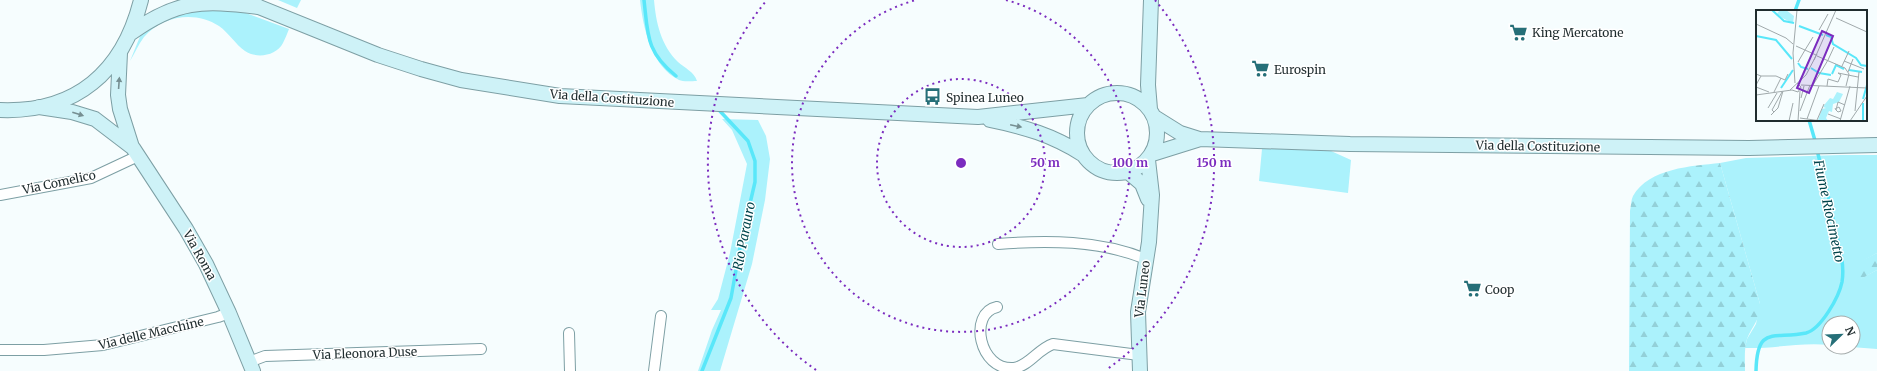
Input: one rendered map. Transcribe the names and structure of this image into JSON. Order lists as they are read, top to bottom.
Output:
{
  "streets": {
    "main road": ["Via della Costituzione", "Via Roma", "Via Luneo"],
    "street": ["Via Comelico", "Via delle Macchine", "Via Eleonora Duse"]
  },
  "crossings": [
    ["Via della Costituzione", "Via Luneo"],
    ["Via Comelico", "Via Roma"],
    ["Via Roma", "Via delle Macchine"],
    ["Via Roma", "Via Eleonora Duse"]
  ],
  "water": ["Fiume Riocimetto", "Rio Parauro"],
  "places": {
    "supermarket": ["King Mercatone", "Eurospin", "Coop"],
    "bus stop": ["Spinea Luneo"]
  },
  "north": "top right",
  "rings": ["50 m", "100 m", "150 m"]
}
